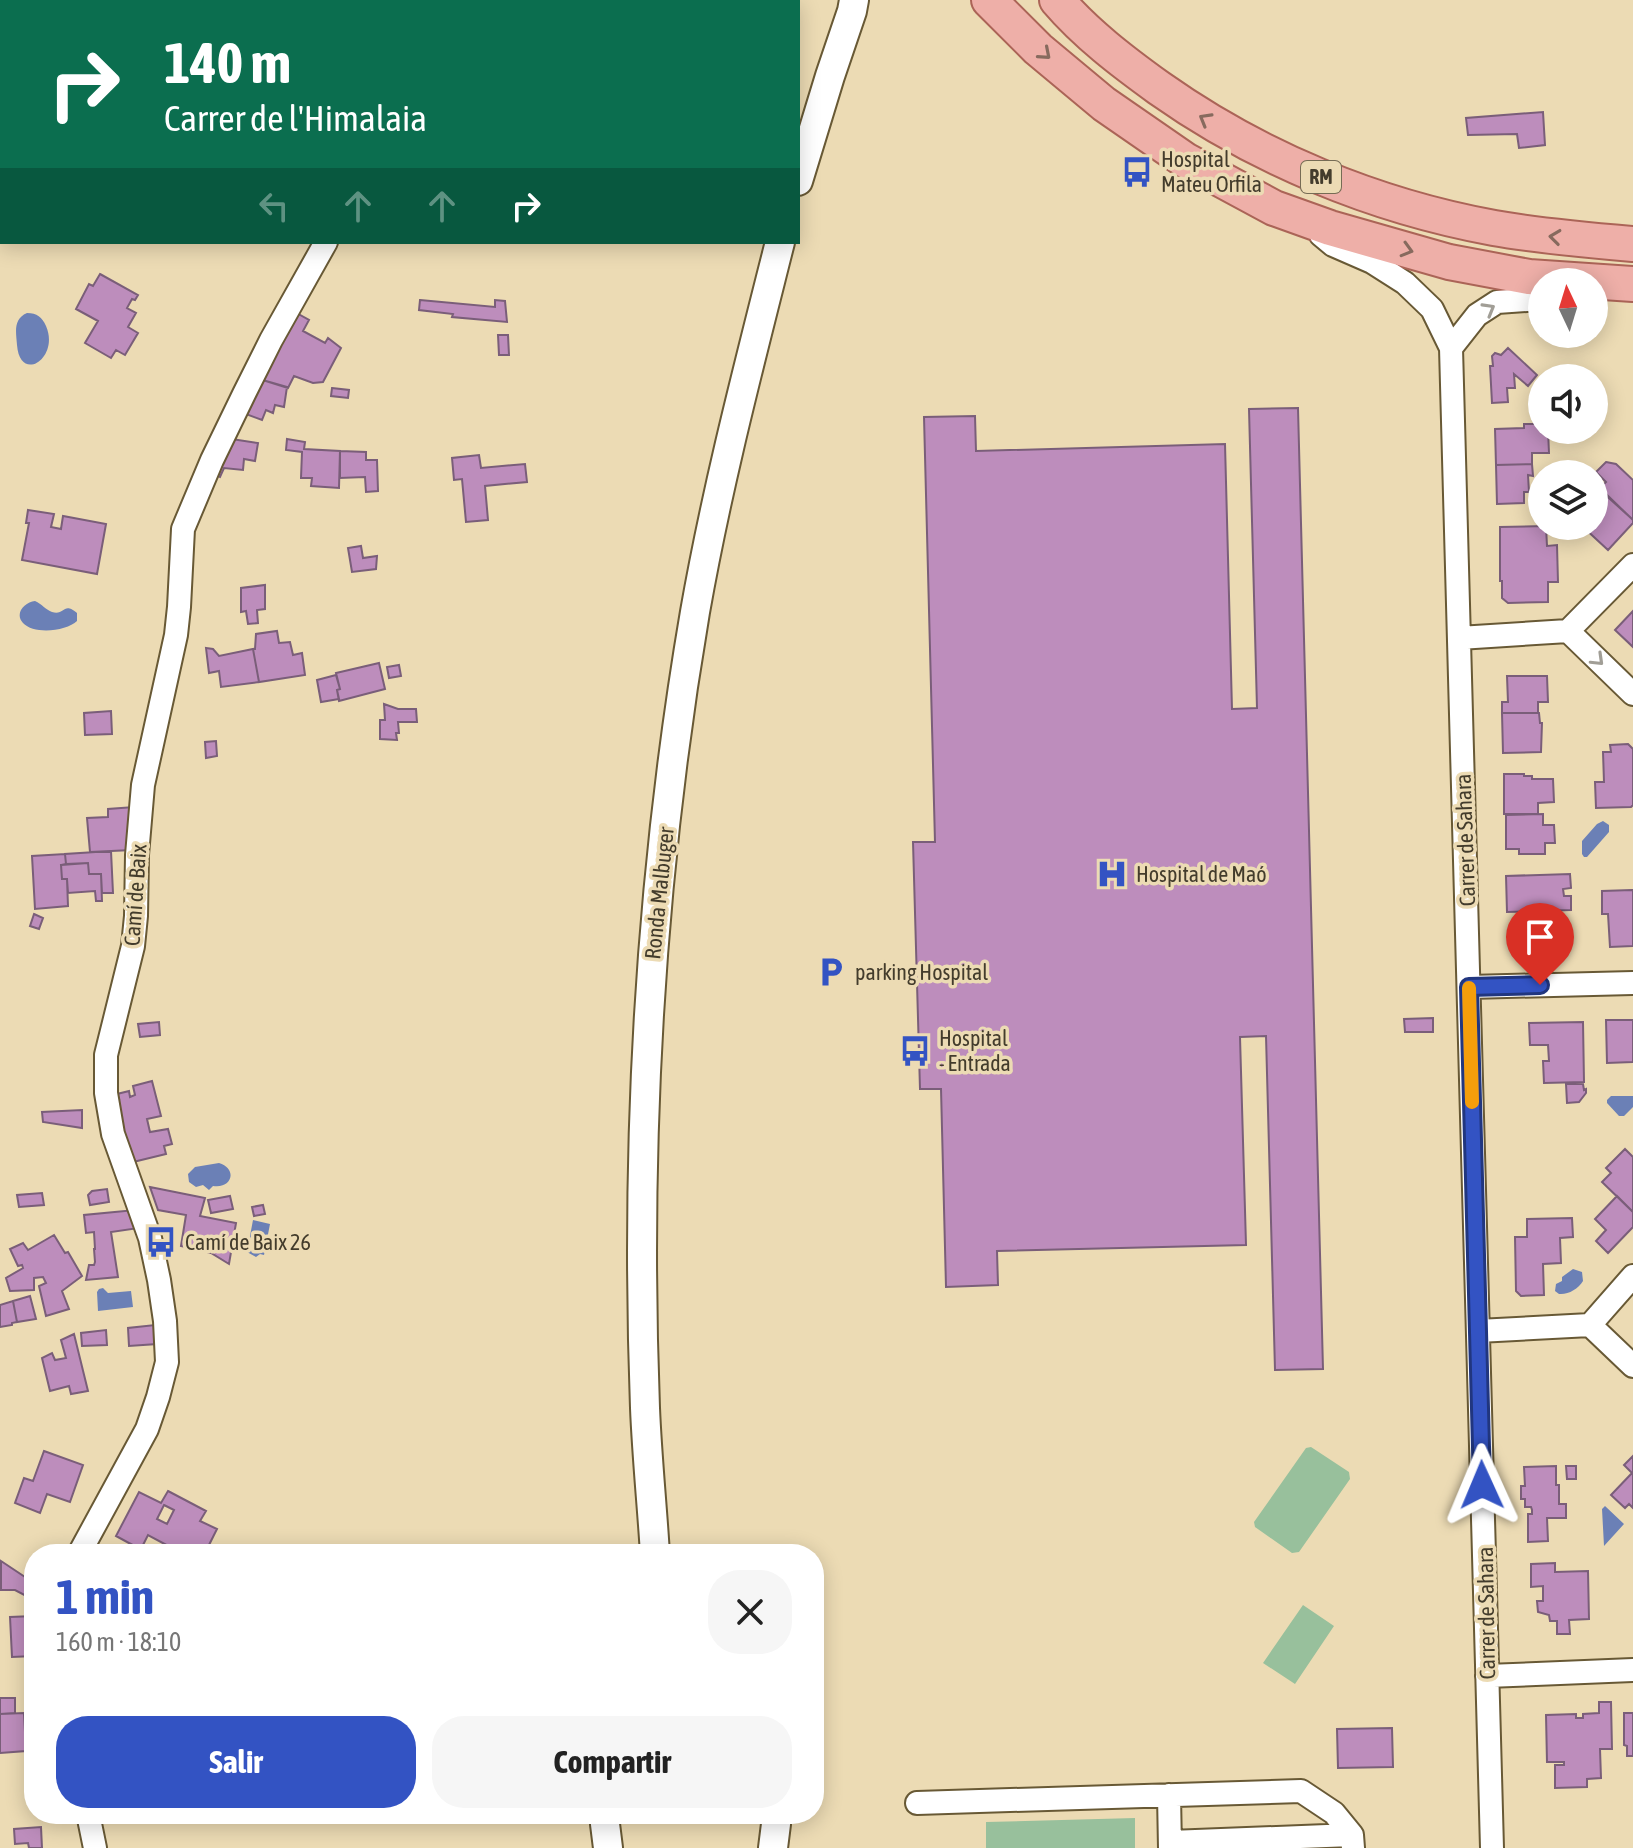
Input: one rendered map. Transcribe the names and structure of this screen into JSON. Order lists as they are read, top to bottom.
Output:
{
  "streets": {
    "main road": ["RM"],
    "street": ["Carrer de Sahara", "Ronda Malbuger", "Camí de Baix"]
  },
  "crossings": [
    ["RM", "Carrer de Sahara"]
  ],
  "places": {
    "bus stop": ["Hospital Mateu Orfila", "Hospital - Entrada", "Camí de Baix 26"],
    "hospital": ["Hospital de Maó"],
    "parking": ["parking Hospital"]
  },
  "north": "top",
  "page": {
    "turn": ["140 m", "Carrer de l'Himalaia"],
    "heading": ["1 min", "160 m · 18:10"],
    "buttons": ["Salir", "Compartir"]
  }
}
